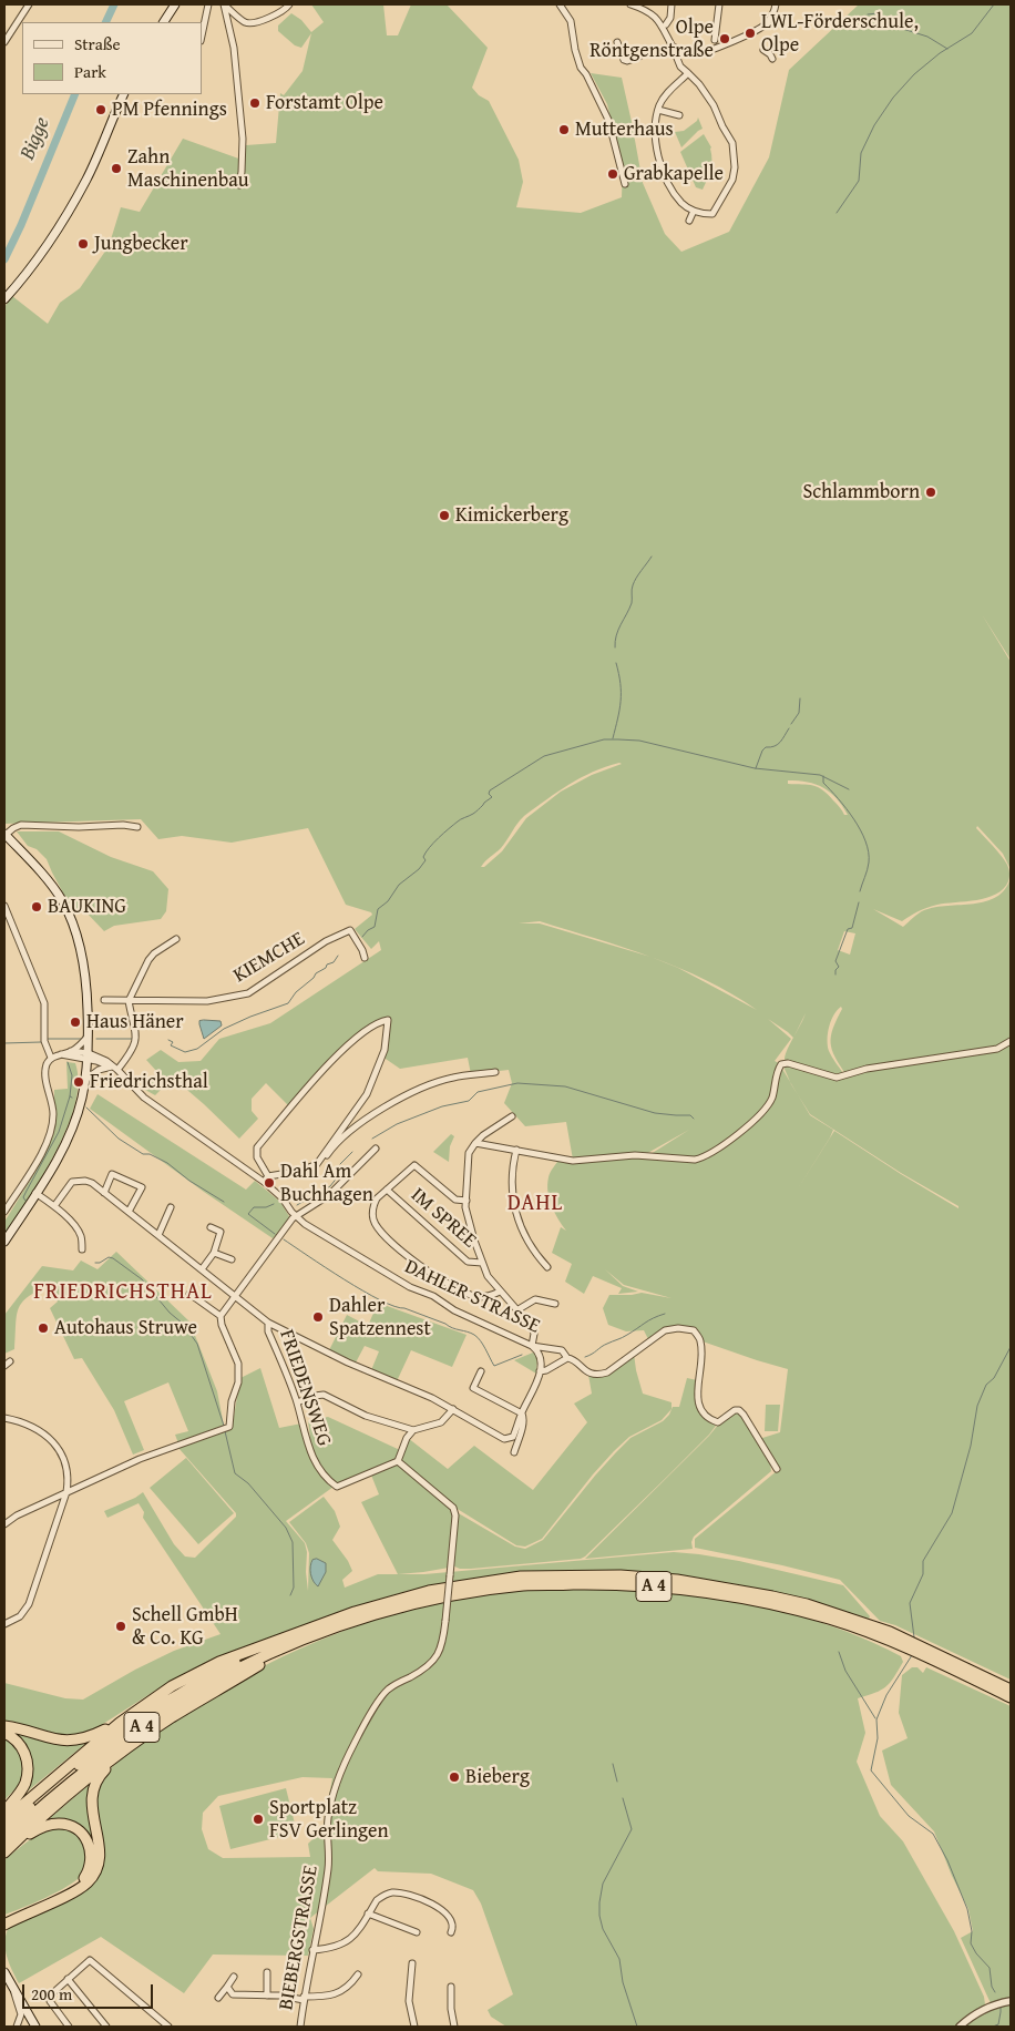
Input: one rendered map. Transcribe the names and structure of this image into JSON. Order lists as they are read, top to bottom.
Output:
{
  "streets": {
    "highway": ["A 4"],
    "street": [
      "KIEMCHE",
      "IM SPREE",
      "DAHLER STRASSE",
      "FRIEDENSWEG",
      "BIEBERGSTRASSE"
    ]
  },
  "crossings": [
    ["FRIEDENSWEG", "BIEBERGSTRASSE"]
  ],
  "districts": ["DAHL", "FRIEDRICHSTHAL"],
  "water": ["Bigge"],
  "places": [
    "LWL-Förderschule, Olpe",
    "Olpe Röntgenstraße",
    "Forstamt Olpe",
    "PM Pfennings",
    "Mutterhaus",
    "Zahn Maschinenbau",
    "Grabkapelle",
    "Jungbecker",
    "Schlammborn",
    "Kimickerberg",
    "BAUKING",
    "Haus Häner",
    "Friedrichsthal",
    "Dahl Am Buchhagen",
    "Dahler Spatzennest",
    "Autohaus Struwe",
    "Schell GmbH & Co. KG",
    "Bieberg",
    "Sportplatz FSV Gerlingen"
  ],
  "legend": ["Straße", "Park"],
  "scale_bar": "200 m"
}
